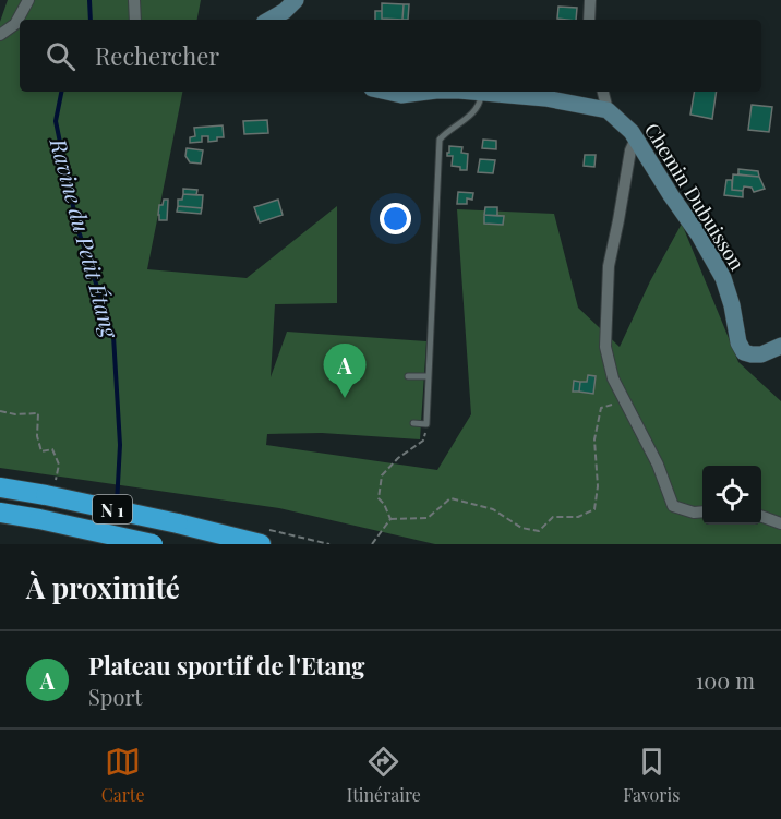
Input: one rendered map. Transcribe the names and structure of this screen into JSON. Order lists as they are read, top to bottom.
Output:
{
  "streets": {
    "highway": ["N 1"],
    "main road": ["Chemin Dubuisson"]
  },
  "water": ["Ravine du Petit Étang"],
  "page": {
    "search": "Rechercher",
    "pins": "A",
    "heading": "À proximité",
    "list": [
      {
        "mark": "A",
        "name": "Plateau sportif de l'Etang",
        "note": "Sport",
        "value": "100 m"
      }
    ],
    "nav": ["Carte", "Itinéraire", "Favoris"]
  }
}
